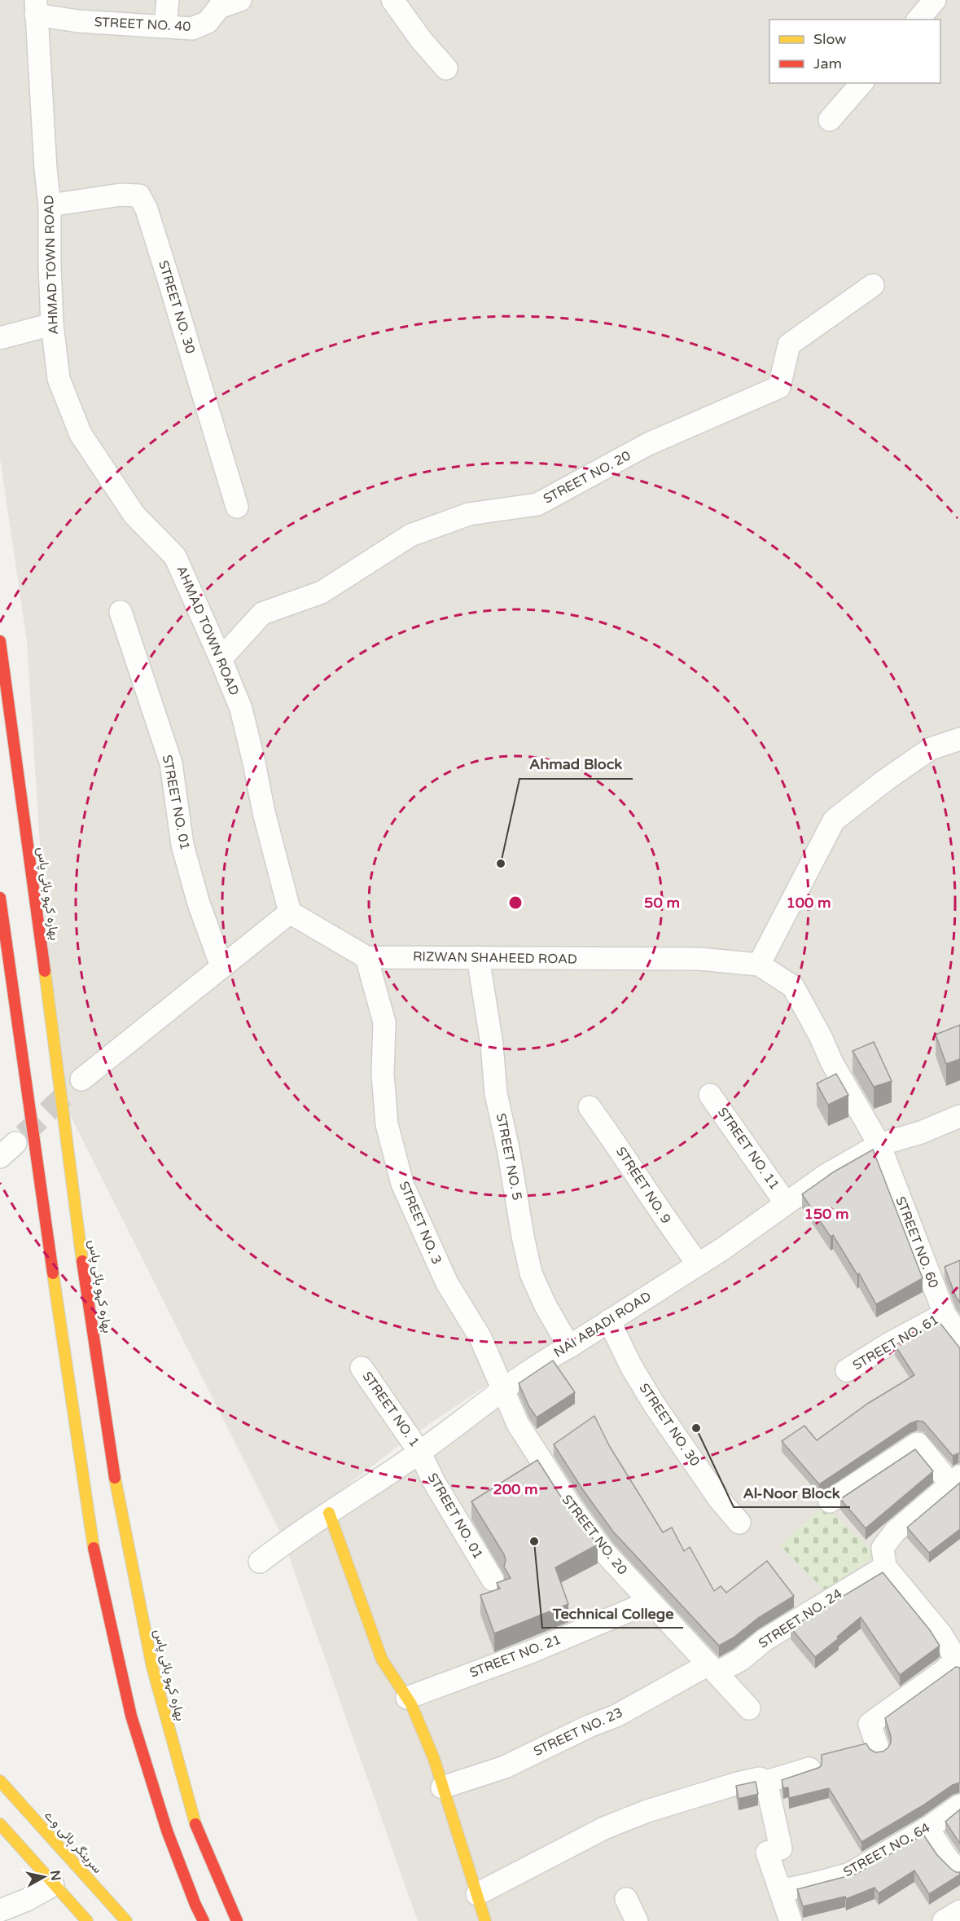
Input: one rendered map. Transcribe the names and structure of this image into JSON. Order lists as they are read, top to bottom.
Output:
{
  "streets": {
    "main road": ["بھارہ کہو بائی پاس", "سرینگر ہائی وے"],
    "street": [
      "STREET NO. 40",
      "AHMAD TOWN ROAD",
      "STREET NO. 30",
      "STREET NO. 20",
      "STREET NO. 01",
      "RIZWAN SHAHEED ROAD",
      "STREET NO. 11",
      "STREET NO. 5",
      "STREET NO. 9",
      "STREET NO. 3",
      "STREET NO. 60",
      "NAI ABADI ROAD",
      "STREET NO. 61",
      "STREET NO. 1",
      "STREET NO. 24",
      "STREET NO. 21",
      "STREET NO. 23",
      "STREET NO. 64"
    ]
  },
  "crossings": [
    ["STREET NO. 40", "AHMAD TOWN ROAD"],
    ["AHMAD TOWN ROAD", "STREET NO. 30"],
    ["AHMAD TOWN ROAD", "STREET NO. 20"],
    ["STREET NO. 30", "NAI ABADI ROAD"],
    ["STREET NO. 20", "STREET NO. 3"],
    ["STREET NO. 20", "NAI ABADI ROAD"],
    ["STREET NO. 20", "STREET NO. 24"],
    ["STREET NO. 20", "STREET NO. 21"],
    ["STREET NO. 20", "STREET NO. 23"],
    ["STREET NO. 01", "NAI ABADI ROAD"],
    ["STREET NO. 01", "STREET NO. 1"],
    ["RIZWAN SHAHEED ROAD", "STREET NO. 5"],
    ["RIZWAN SHAHEED ROAD", "STREET NO. 3"],
    ["RIZWAN SHAHEED ROAD", "STREET NO. 60"],
    ["RIZWAN SHAHEED ROAD", "NAI ABADI ROAD"],
    ["STREET NO. 11", "NAI ABADI ROAD"],
    ["STREET NO. 5", "NAI ABADI ROAD"],
    ["STREET NO. 9", "NAI ABADI ROAD"],
    ["STREET NO. 3", "NAI ABADI ROAD"],
    ["STREET NO. 60", "NAI ABADI ROAD"],
    ["STREET NO. 60", "STREET NO. 61"],
    ["NAI ABADI ROAD", "STREET NO. 1"],
    ["STREET NO. 24", "STREET NO. 23"]
  ],
  "places": ["Ahmad Block", "Al-Noor Block", "Technical College"],
  "legend": ["Slow", "Jam"],
  "north": "right",
  "rings": [
    "50 m",
    "100 m",
    "150 m",
    "200 m"
  ]
}
